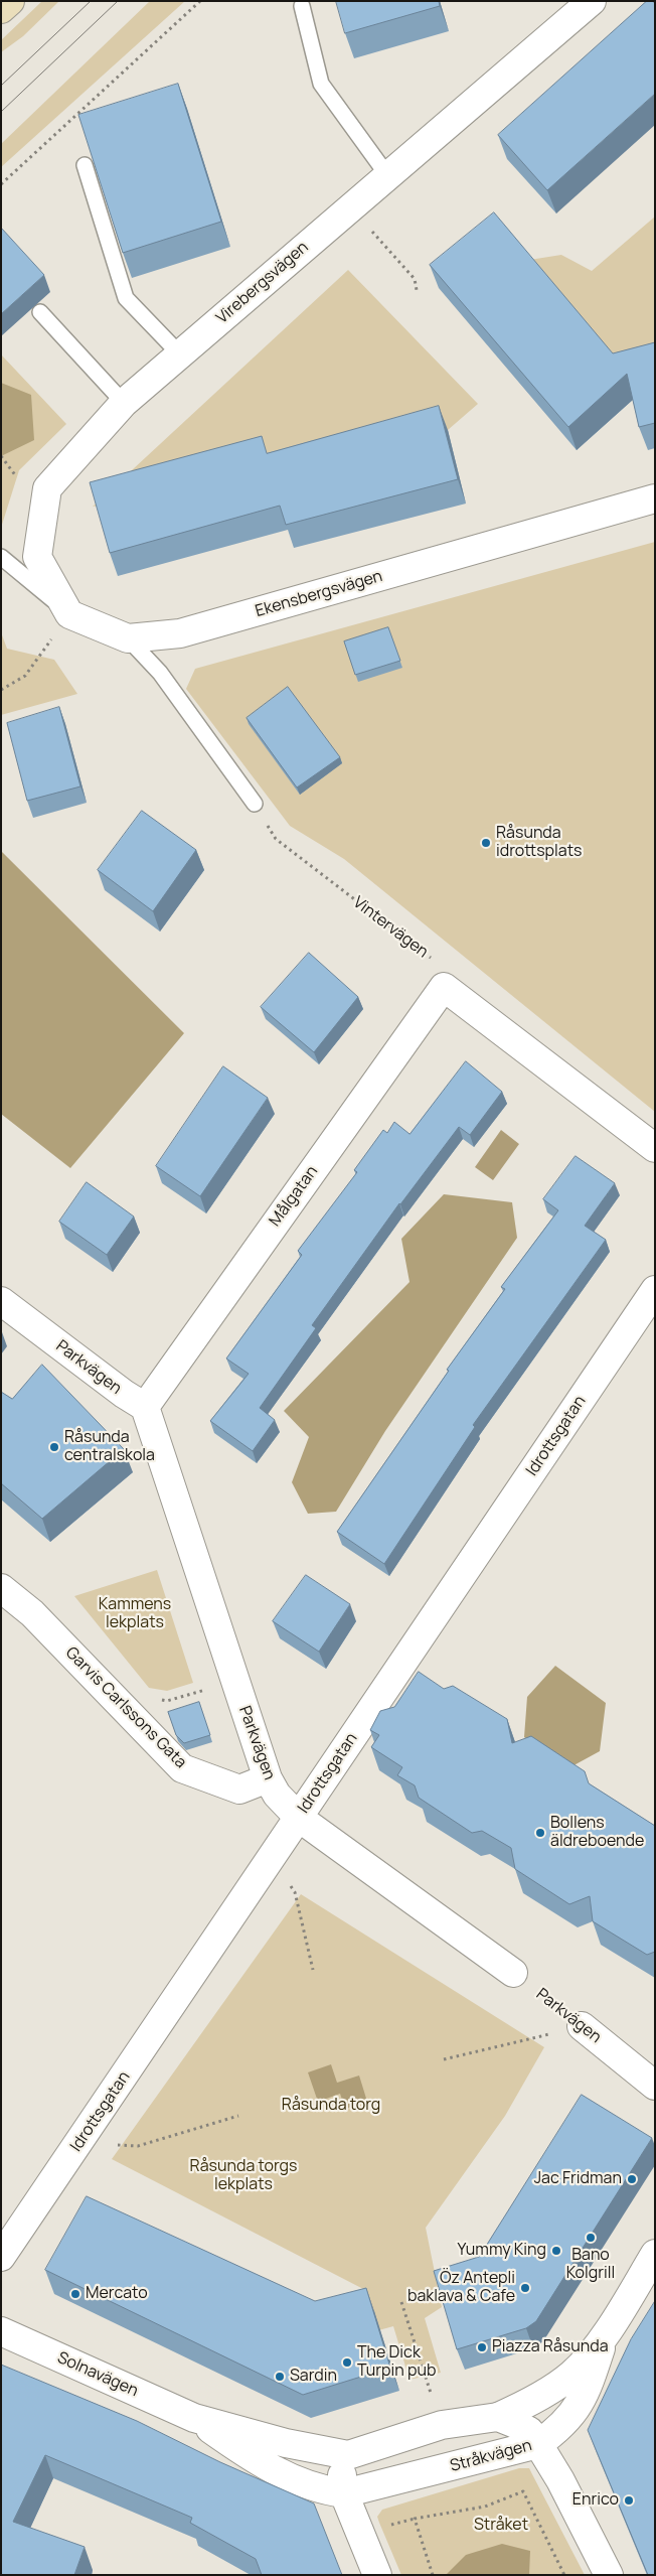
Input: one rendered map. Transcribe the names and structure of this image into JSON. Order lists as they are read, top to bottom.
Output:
{
  "streets": {
    "street": [
      "Virebergsvägen",
      "Ekensbergsvägen",
      "Målgatan",
      "Parkvägen",
      "Idrottsgatan",
      "Garvis Carlssons Gata",
      "Solnavägen",
      "Stråkvägen"
    ],
    "path": ["Vintervägen"]
  },
  "crossings": [
    ["Virebergsvägen", "Ekensbergsvägen"],
    ["Vintervägen", "Målgatan"],
    ["Målgatan", "Parkvägen"],
    ["Parkvägen", "Idrottsgatan"],
    ["Parkvägen", "Garvis Carlssons Gata"],
    ["Solnavägen", "Stråkvägen"]
  ],
  "parks": [
    "Kammens lekplats",
    "Råsunda torg",
    "Råsunda torgs lekplats",
    "Stråket"
  ],
  "places": [
    "Råsunda idrottsplats",
    "Råsunda centralskola",
    "Bollens äldreboende",
    "Jac Fridman",
    "Bano Kolgrill",
    "Yummy King",
    "Öz Antepli baklava & Cafe",
    "Mercato",
    "Piazza Råsunda",
    "The Dick Turpin pub",
    "Sardin",
    "Enrico"
  ]
}
